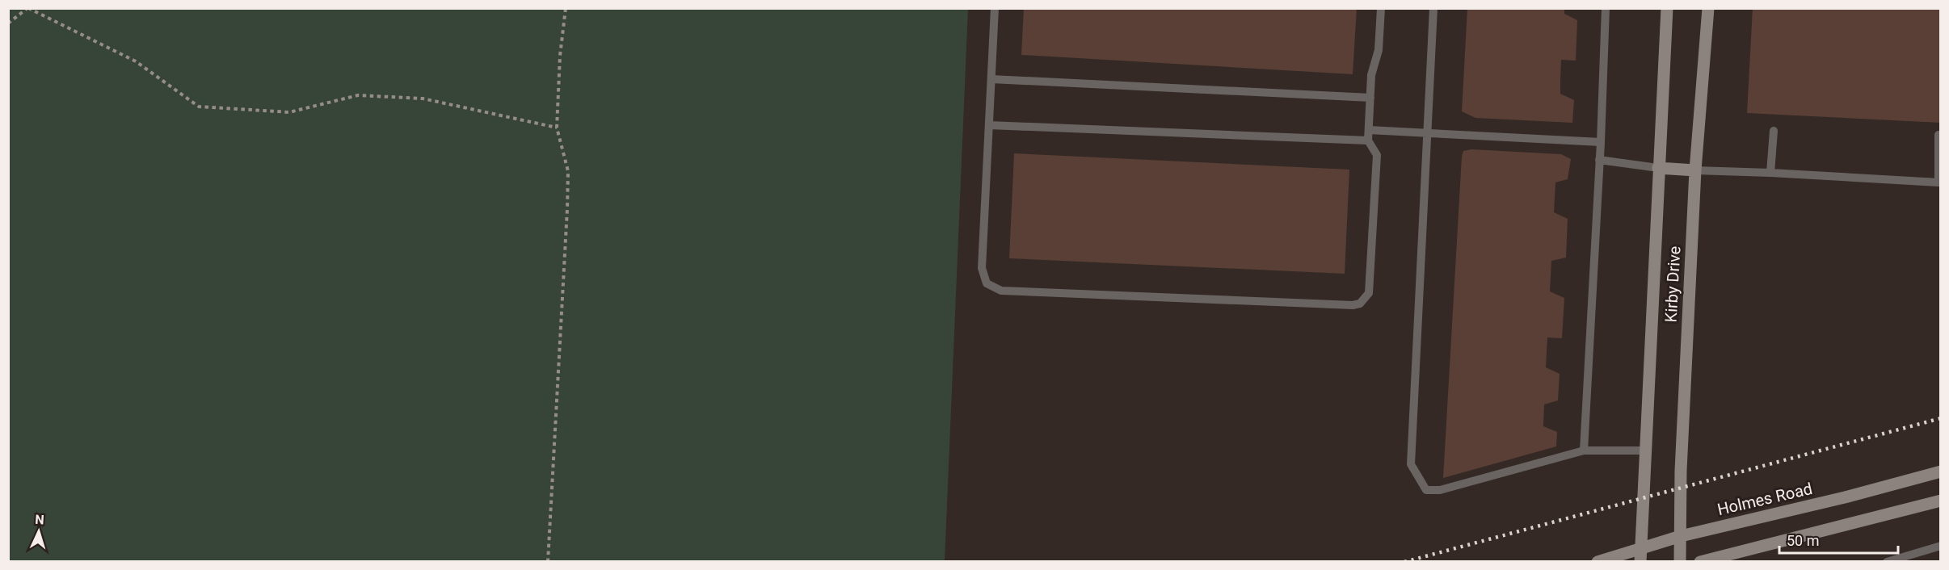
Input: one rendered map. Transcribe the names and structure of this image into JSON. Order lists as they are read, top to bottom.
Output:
{
  "streets": {
    "main road": ["Kirby Drive", "Holmes Road"]
  },
  "crossings": [
    ["Kirby Drive", "Holmes Road"]
  ],
  "scale_bar": "50 m",
  "north": "top"
}
